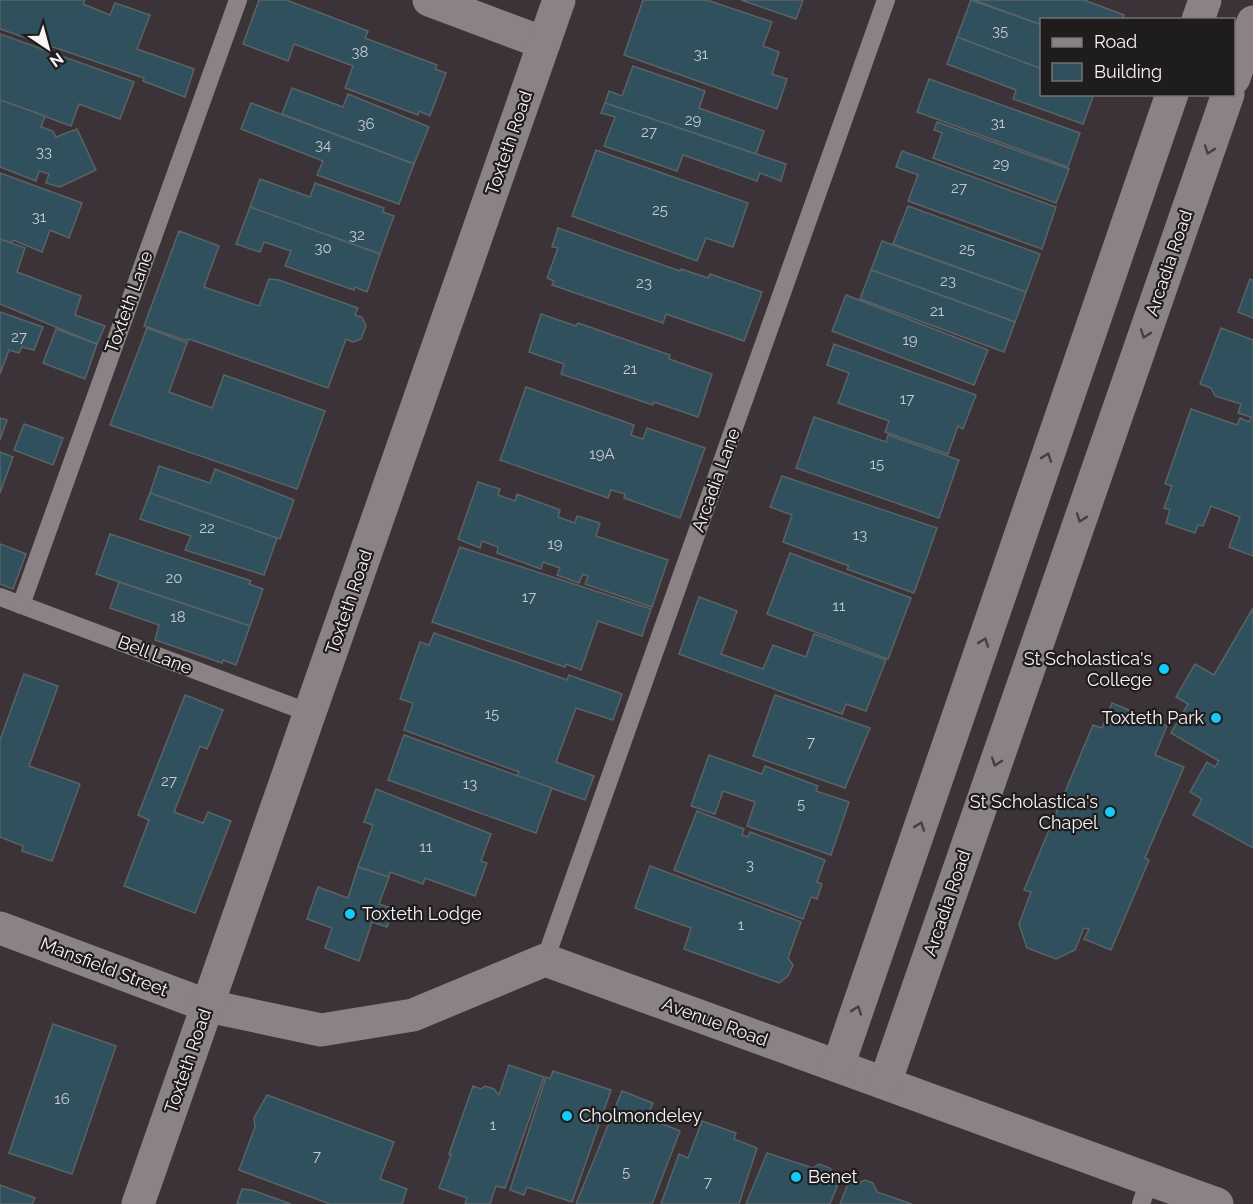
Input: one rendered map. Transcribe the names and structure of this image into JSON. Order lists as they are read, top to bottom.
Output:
{
  "streets": {
    "street": [
      "Toxteth Road",
      "Arcadia Road",
      "Mansfield Street",
      "Avenue Road"
    ],
    "lane": ["Toxteth Lane", "Arcadia Lane", "Bell Lane"]
  },
  "crossings": [
    ["Toxteth Road", "Bell Lane"],
    ["Toxteth Road", "Mansfield Street"],
    ["Arcadia Road", "Avenue Road"],
    ["Toxteth Lane", "Bell Lane"],
    ["Arcadia Lane", "Avenue Road"]
  ],
  "places": [
    "St Scholastica's College",
    "Toxteth Park",
    "St Scholastica's Chapel",
    "Toxteth Lodge",
    "Cholmondeley",
    "Benet"
  ],
  "house_numbers": [
    "35",
    "38",
    "31",
    "29",
    "31",
    "36",
    "27",
    "34",
    "33",
    "29",
    "27",
    "25",
    "31",
    "32",
    "30",
    "25",
    "23",
    "23",
    "21",
    "27",
    "19",
    "21",
    "17",
    "19A",
    "15",
    "22",
    "13",
    "19",
    "20",
    "17",
    "11",
    "18",
    "15",
    "7",
    "27",
    "13",
    "5",
    "11",
    "3",
    "1",
    "16",
    "1",
    "7",
    "5",
    "7"
  ],
  "legend": ["Road", "Building"],
  "north": "bottom right"
}
